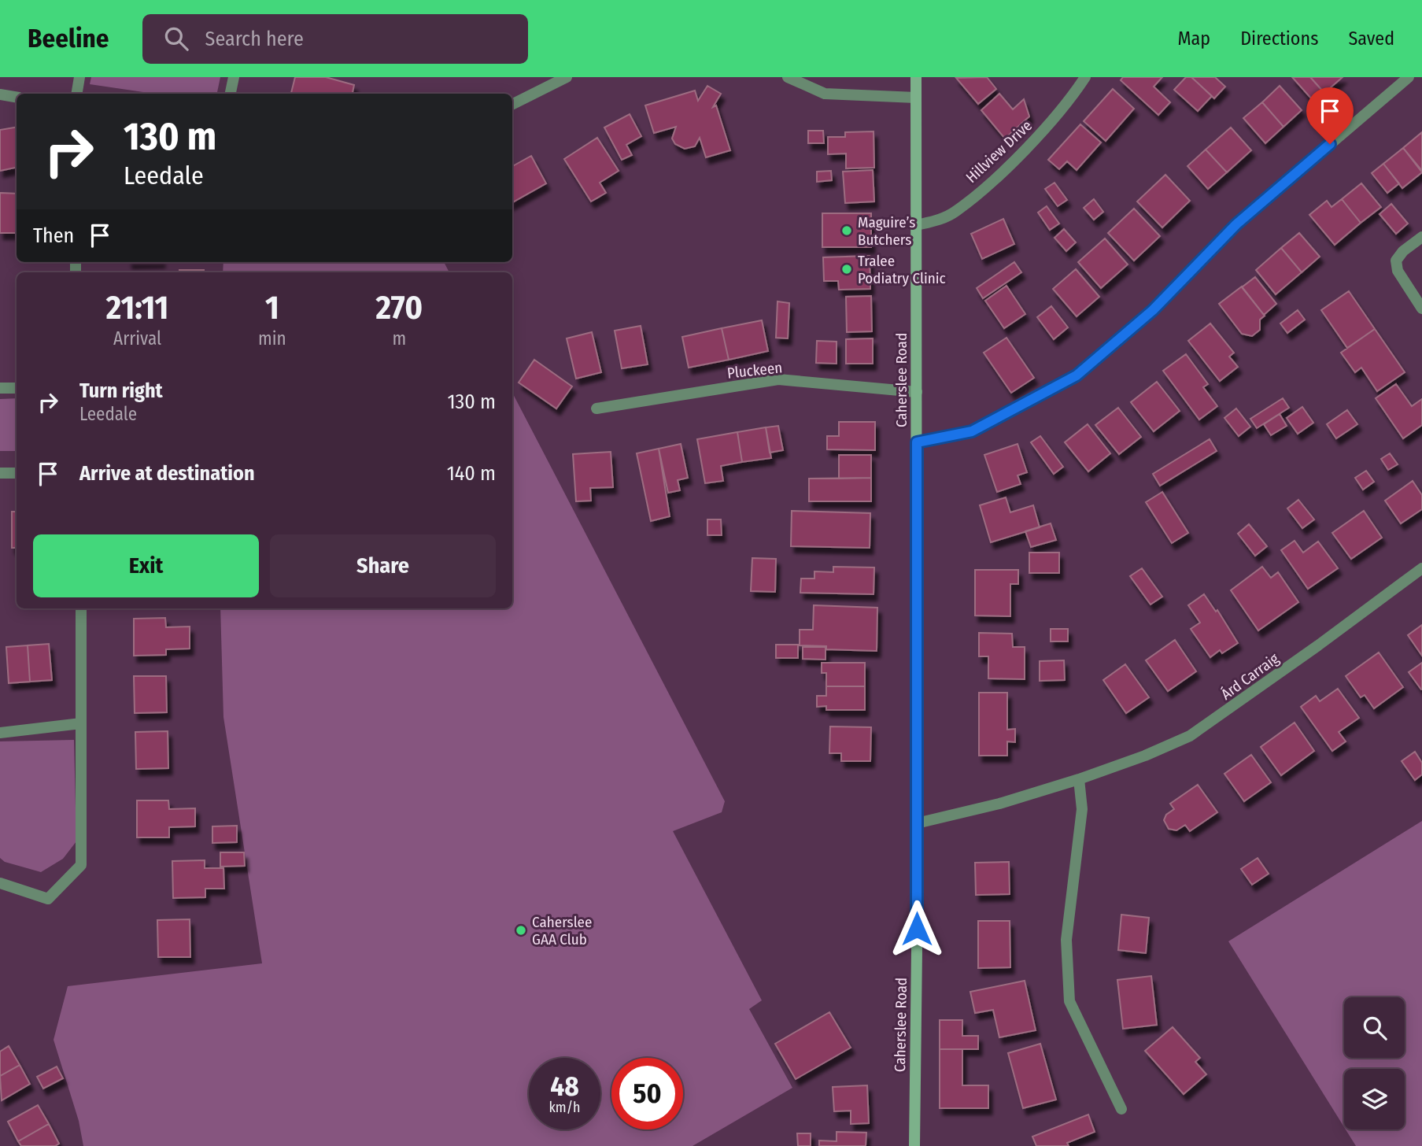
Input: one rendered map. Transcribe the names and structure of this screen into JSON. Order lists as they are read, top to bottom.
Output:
{
  "streets": {
    "main road": ["Caherslee Road"],
    "street": ["Hillview Drive", "Pluckeen", "Árd Carraig"]
  },
  "crossings": [
    ["Hillview Drive", "Caherslee Road"],
    ["Pluckeen", "Caherslee Road"],
    ["Caherslee Road", "Árd Carraig"]
  ],
  "places": ["Maguire’s Butchers", "Tralee Podiatry Clinic", "Caherslee GAA Club"],
  "page": {
    "header": "Beeline",
    "search": "Search here",
    "nav": ["Map", "Directions", "Saved"],
    "turn": ["130 m", "Leedale"],
    "then": "Then",
    "eta": [
      "21:11",
      "Arrival",
      "1",
      "min",
      "270",
      "m"
    ],
    "list": [
      {
        "name": "Turn right",
        "note": "Leedale",
        "value": "130 m"
      },
      {
        "name": "Arrive at destination",
        "value": "140 m"
      }
    ],
    "buttons": ["Exit", "Share"],
    "speed": "48 km/h",
    "limit": "50"
  }
}
